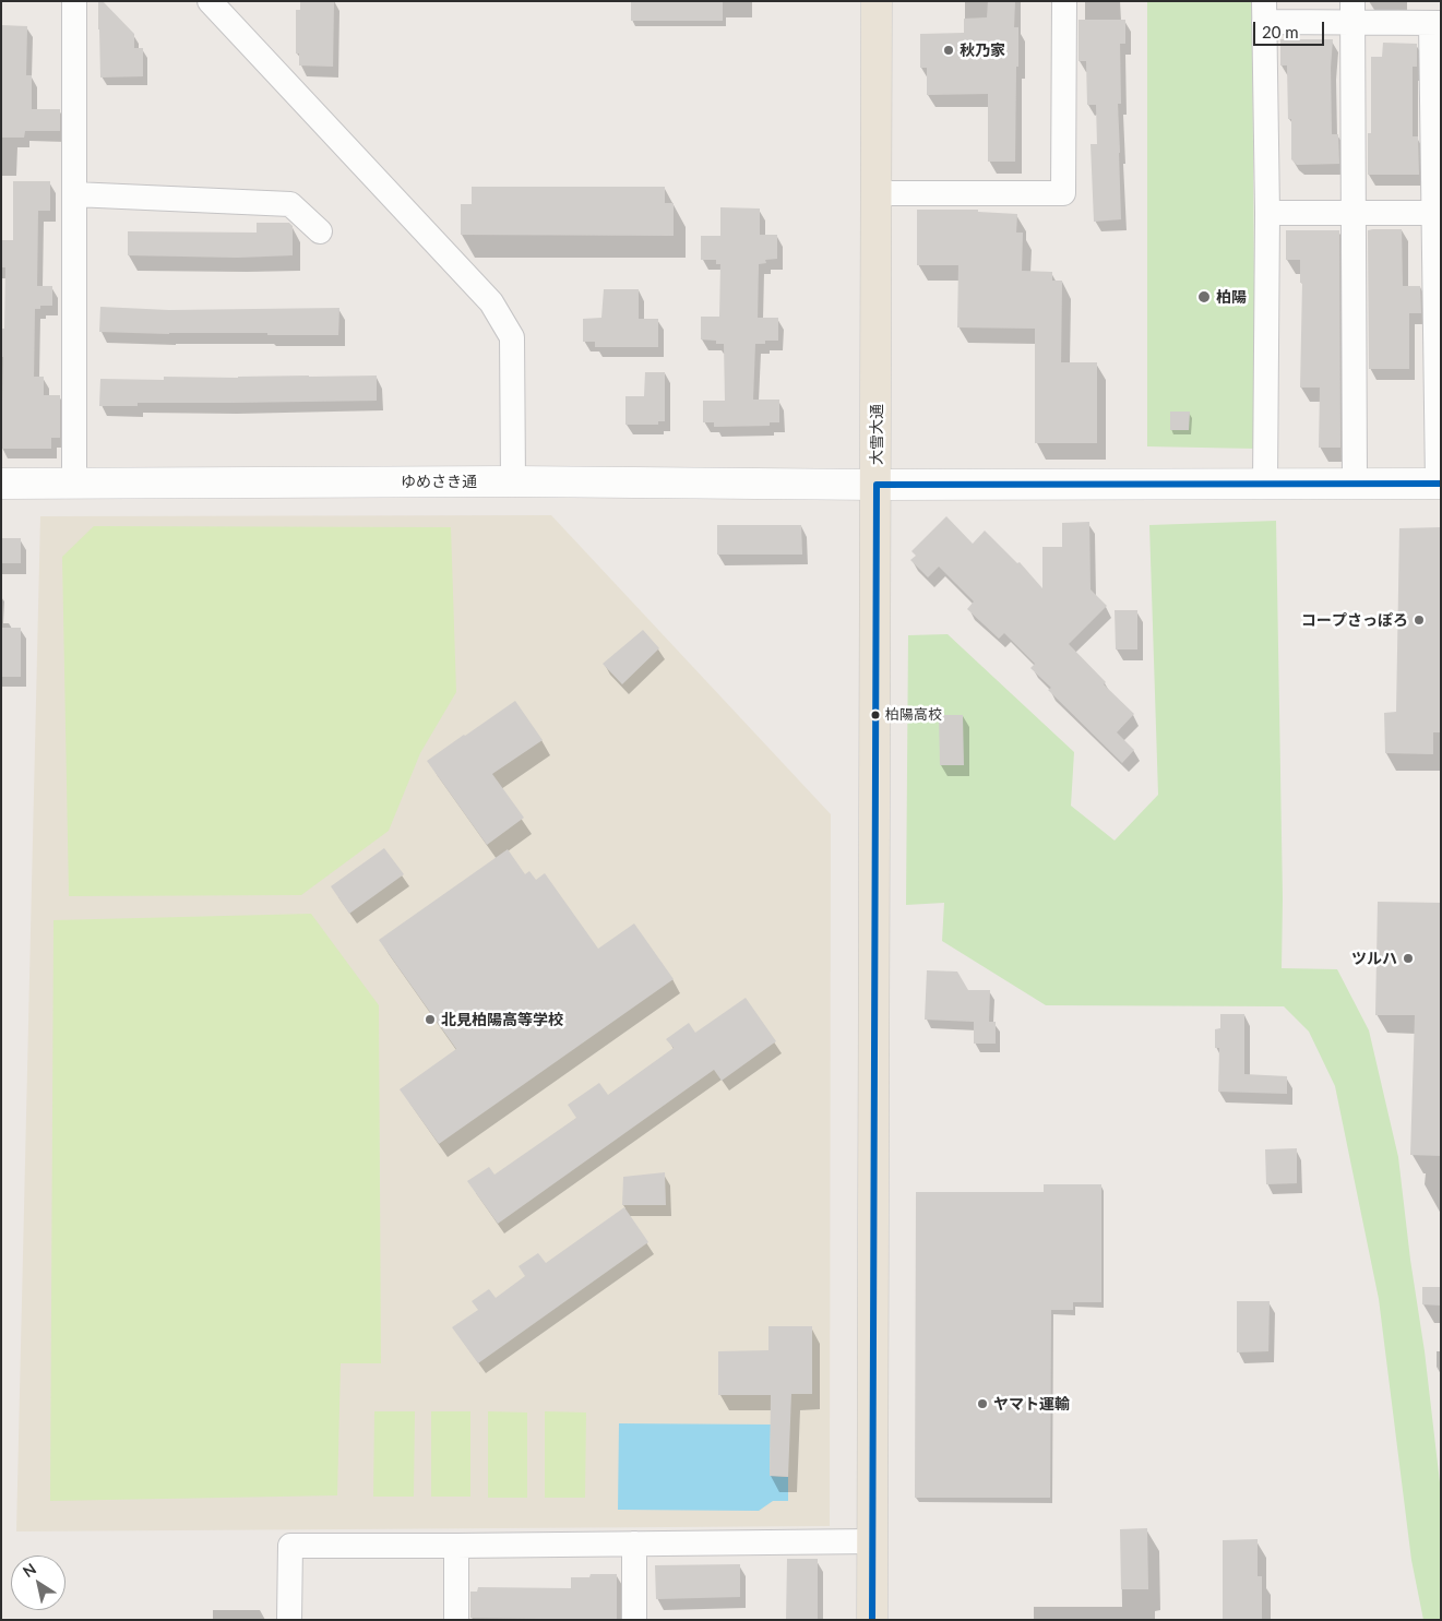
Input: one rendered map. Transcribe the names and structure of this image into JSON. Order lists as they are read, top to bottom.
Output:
{
  "streets": {
    "highway": ["大雪大通"],
    "street": ["ゆめさき通"]
  },
  "crossings": [
    ["大雪大通", "ゆめさき通"]
  ],
  "places": [
    "秋乃家",
    "柏陽",
    "コープさっぽろ",
    "柏陽高校",
    "ツルハ",
    "北見柏陽高等学校",
    "ヤマト運輸"
  ],
  "scale_bar": "20 m",
  "north": "top left"
}
